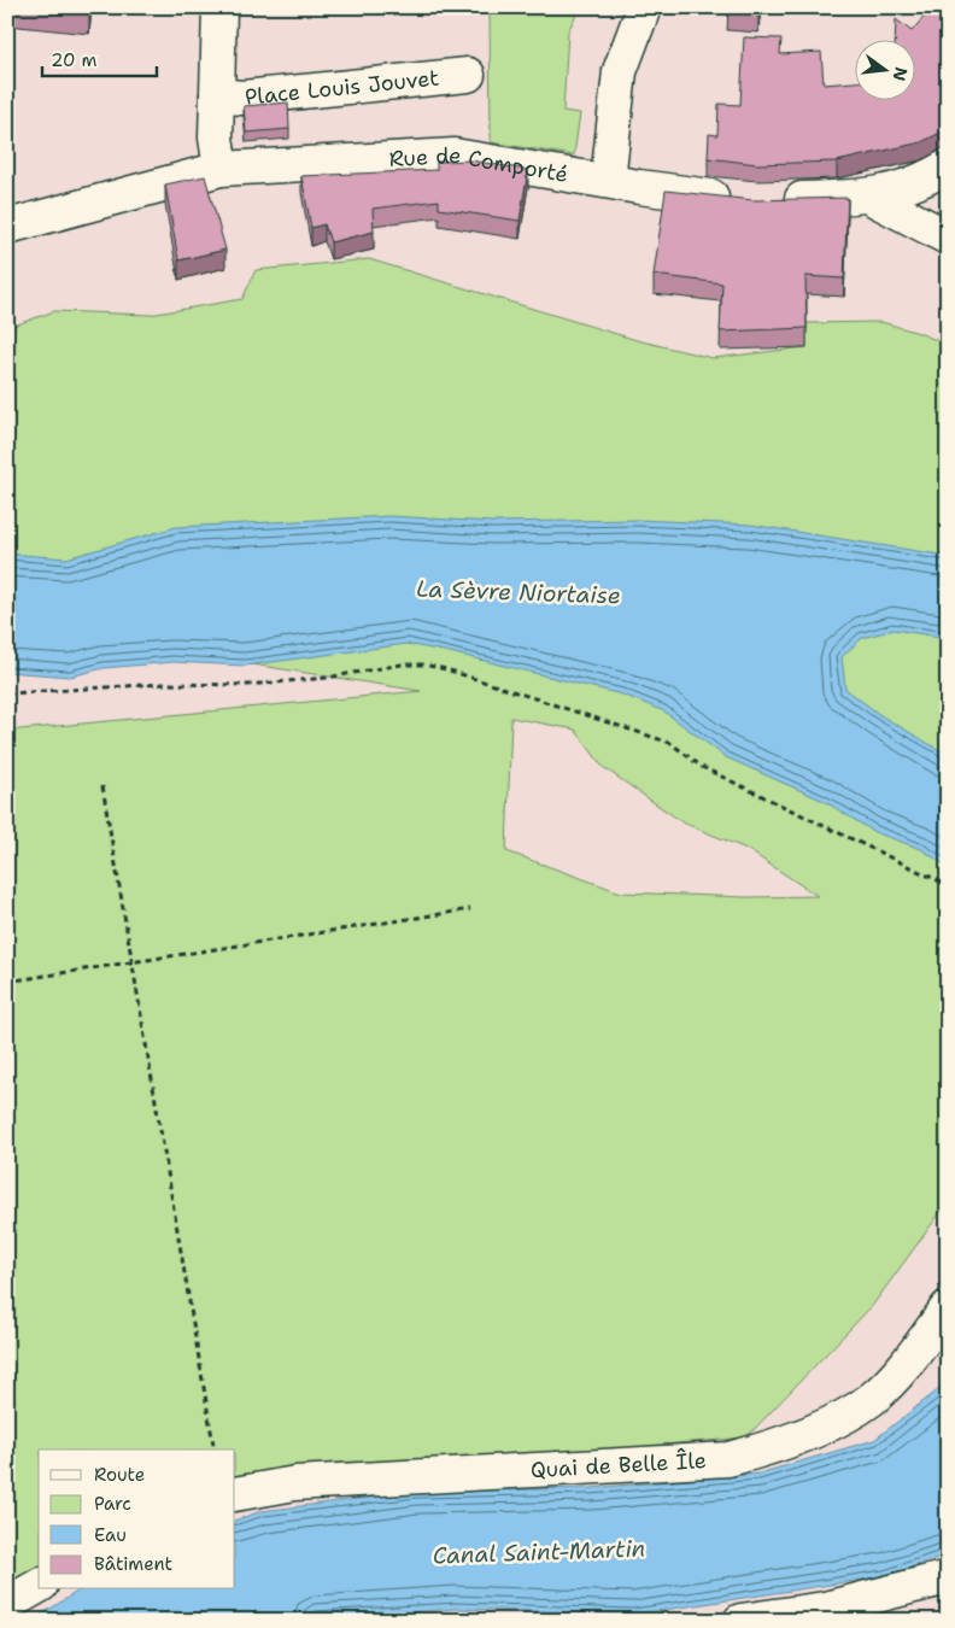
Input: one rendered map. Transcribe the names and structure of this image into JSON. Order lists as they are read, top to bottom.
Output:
{
  "streets": {
    "street": ["Place Louis Jouvet", "Rue de Comporté", "Quai de Belle Île"]
  },
  "crossings": [
    ["Place Louis Jouvet", "Rue de Comporté"]
  ],
  "water": ["La Sèvre Niortaise", "Canal Saint-Martin"],
  "legend": [
    "Route",
    "Parc",
    "Eau",
    "Bâtiment"
  ],
  "scale_bar": "20 m",
  "north": "right"
}
